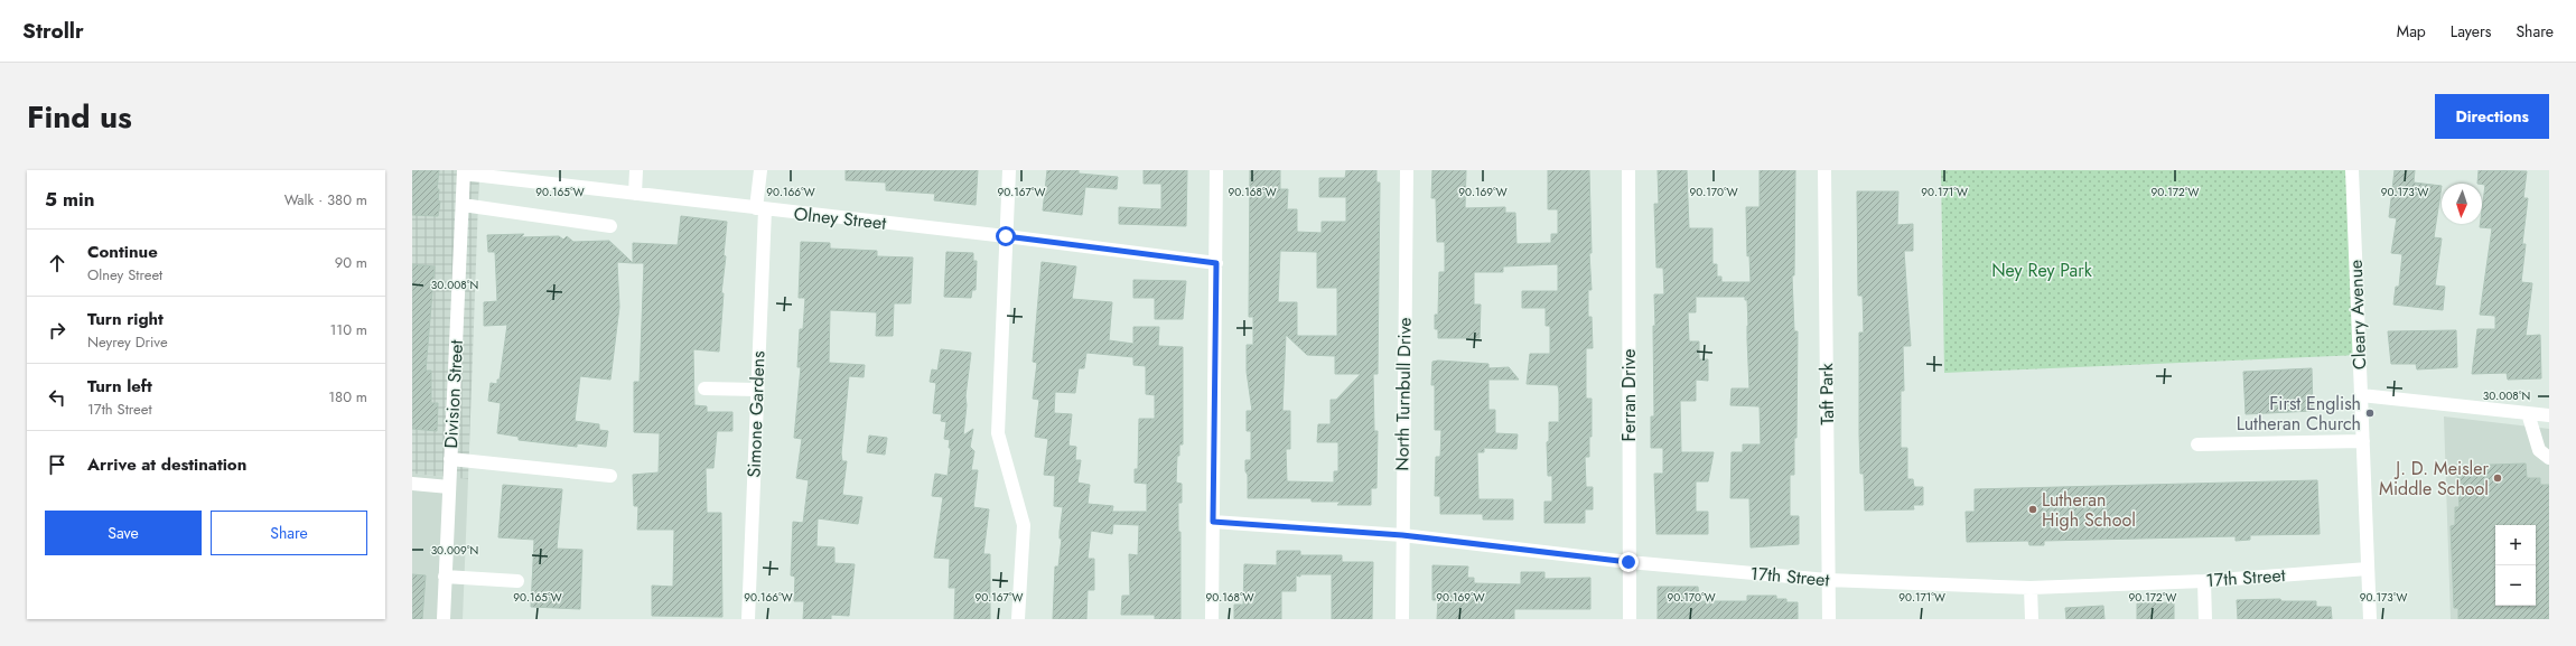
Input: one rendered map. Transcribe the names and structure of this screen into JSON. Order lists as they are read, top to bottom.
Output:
{
  "streets": {
    "street": [
      "Olney Street",
      "Cleary Avenue",
      "Division Street",
      "North Turnbull Drive",
      "Taft Park",
      "Ferran Drive",
      "Simone Gardens",
      "17th Street"
    ]
  },
  "crossings": [
    ["Olney Street", "Division Street"],
    ["Olney Street", "Simone Gardens"],
    ["Cleary Avenue", "17th Street"],
    ["North Turnbull Drive", "17th Street"],
    ["Taft Park", "17th Street"],
    ["Ferran Drive", "17th Street"]
  ],
  "parks": ["Ney Rey Park"],
  "places": ["First English Lutheran Church", "J. D. Meisler Middle School", "Lutheran High School"],
  "north": "bottom",
  "page": {
    "header": "Strollr",
    "nav": ["Map", "Layers", "Share"],
    "title": "Find us",
    "buttons": [
      "Directions",
      ["Save", "Share"]
    ],
    "heading": ["5 min", "Walk · 380 m"],
    "list": [
      ["Continue", "Olney Street", "90 m"],
      ["Turn right", "Neyrey Drive", "110 m"],
      ["Turn left", "17th Street", "180 m"],
      "Arrive at destination"
    ],
    "map_buttons": ["+", "−"]
  },
  "coordinates": [
    "90.165°W",
    "90.166°W",
    "90.167°W",
    "90.168°W",
    "90.169°W",
    "90.170°W",
    "90.171°W",
    "90.172°W",
    "90.173°W",
    "30.008°N",
    "30.009°N"
  ]
}
